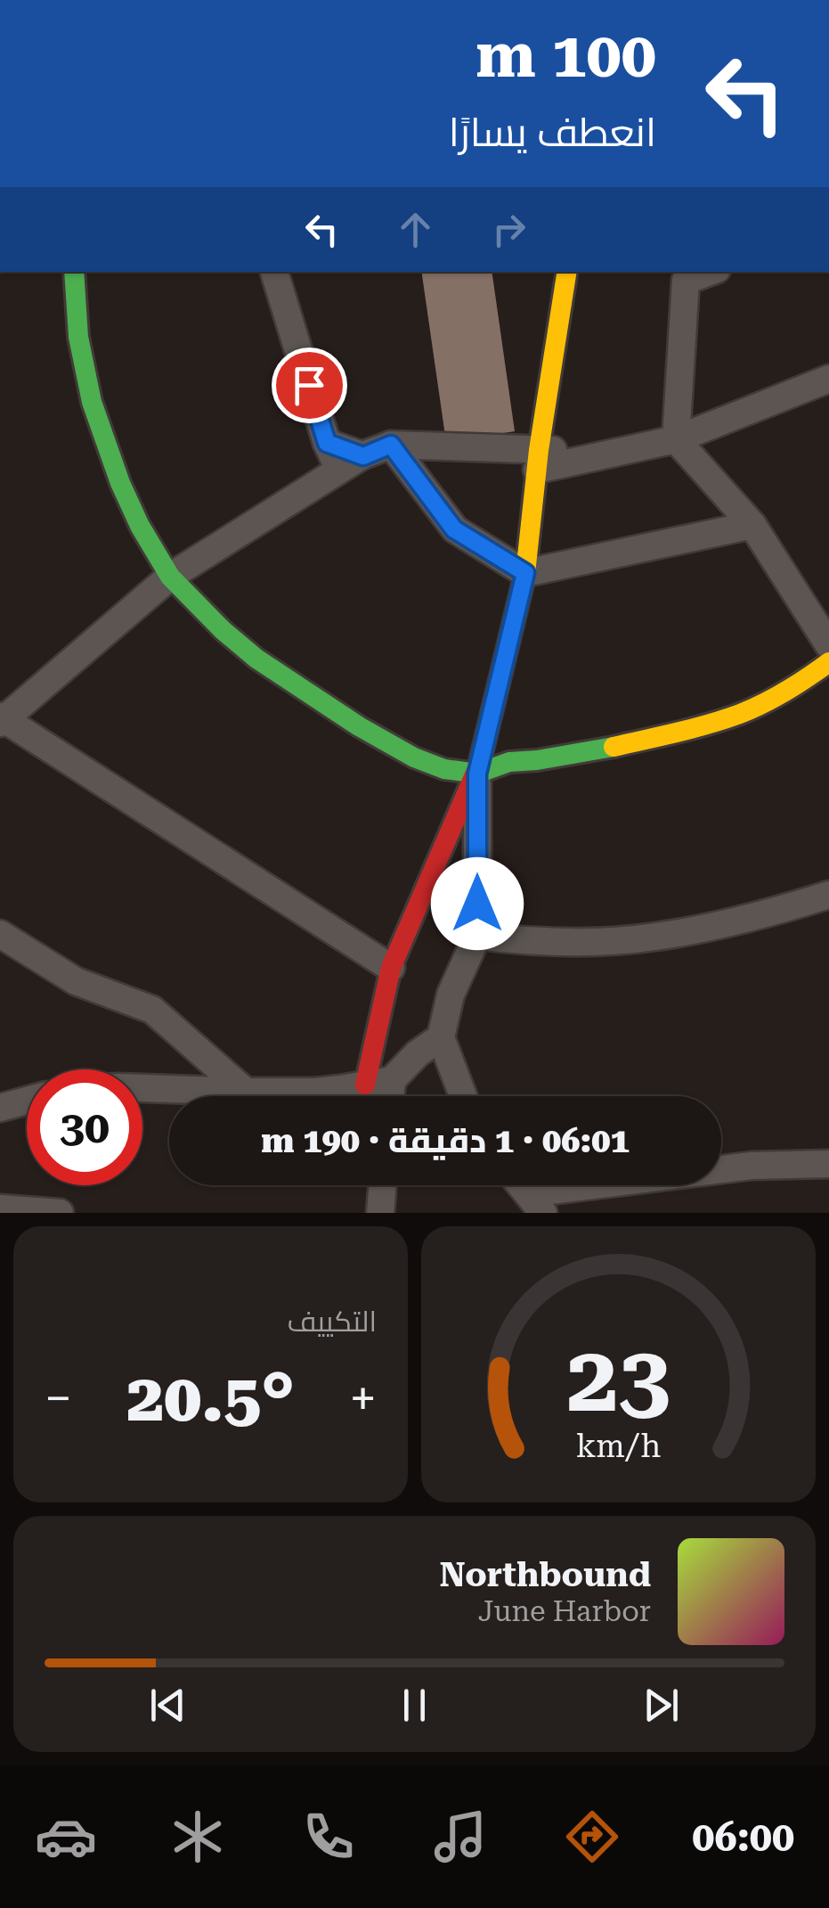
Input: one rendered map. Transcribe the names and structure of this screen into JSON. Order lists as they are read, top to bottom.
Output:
{
  "page": {
    "turn": ["100 m", "انعطف يسارًا"],
    "limit": "30",
    "trip": "06:01 · 1 دقيقة · 190 m",
    "tile": "التكييف",
    "heat": ["−", "20.5°", "+"],
    "song": ["Northbound", "June Harbor"],
    "tabs": "06:00",
    "gauge": ["23", "km/h"]
  }
}
